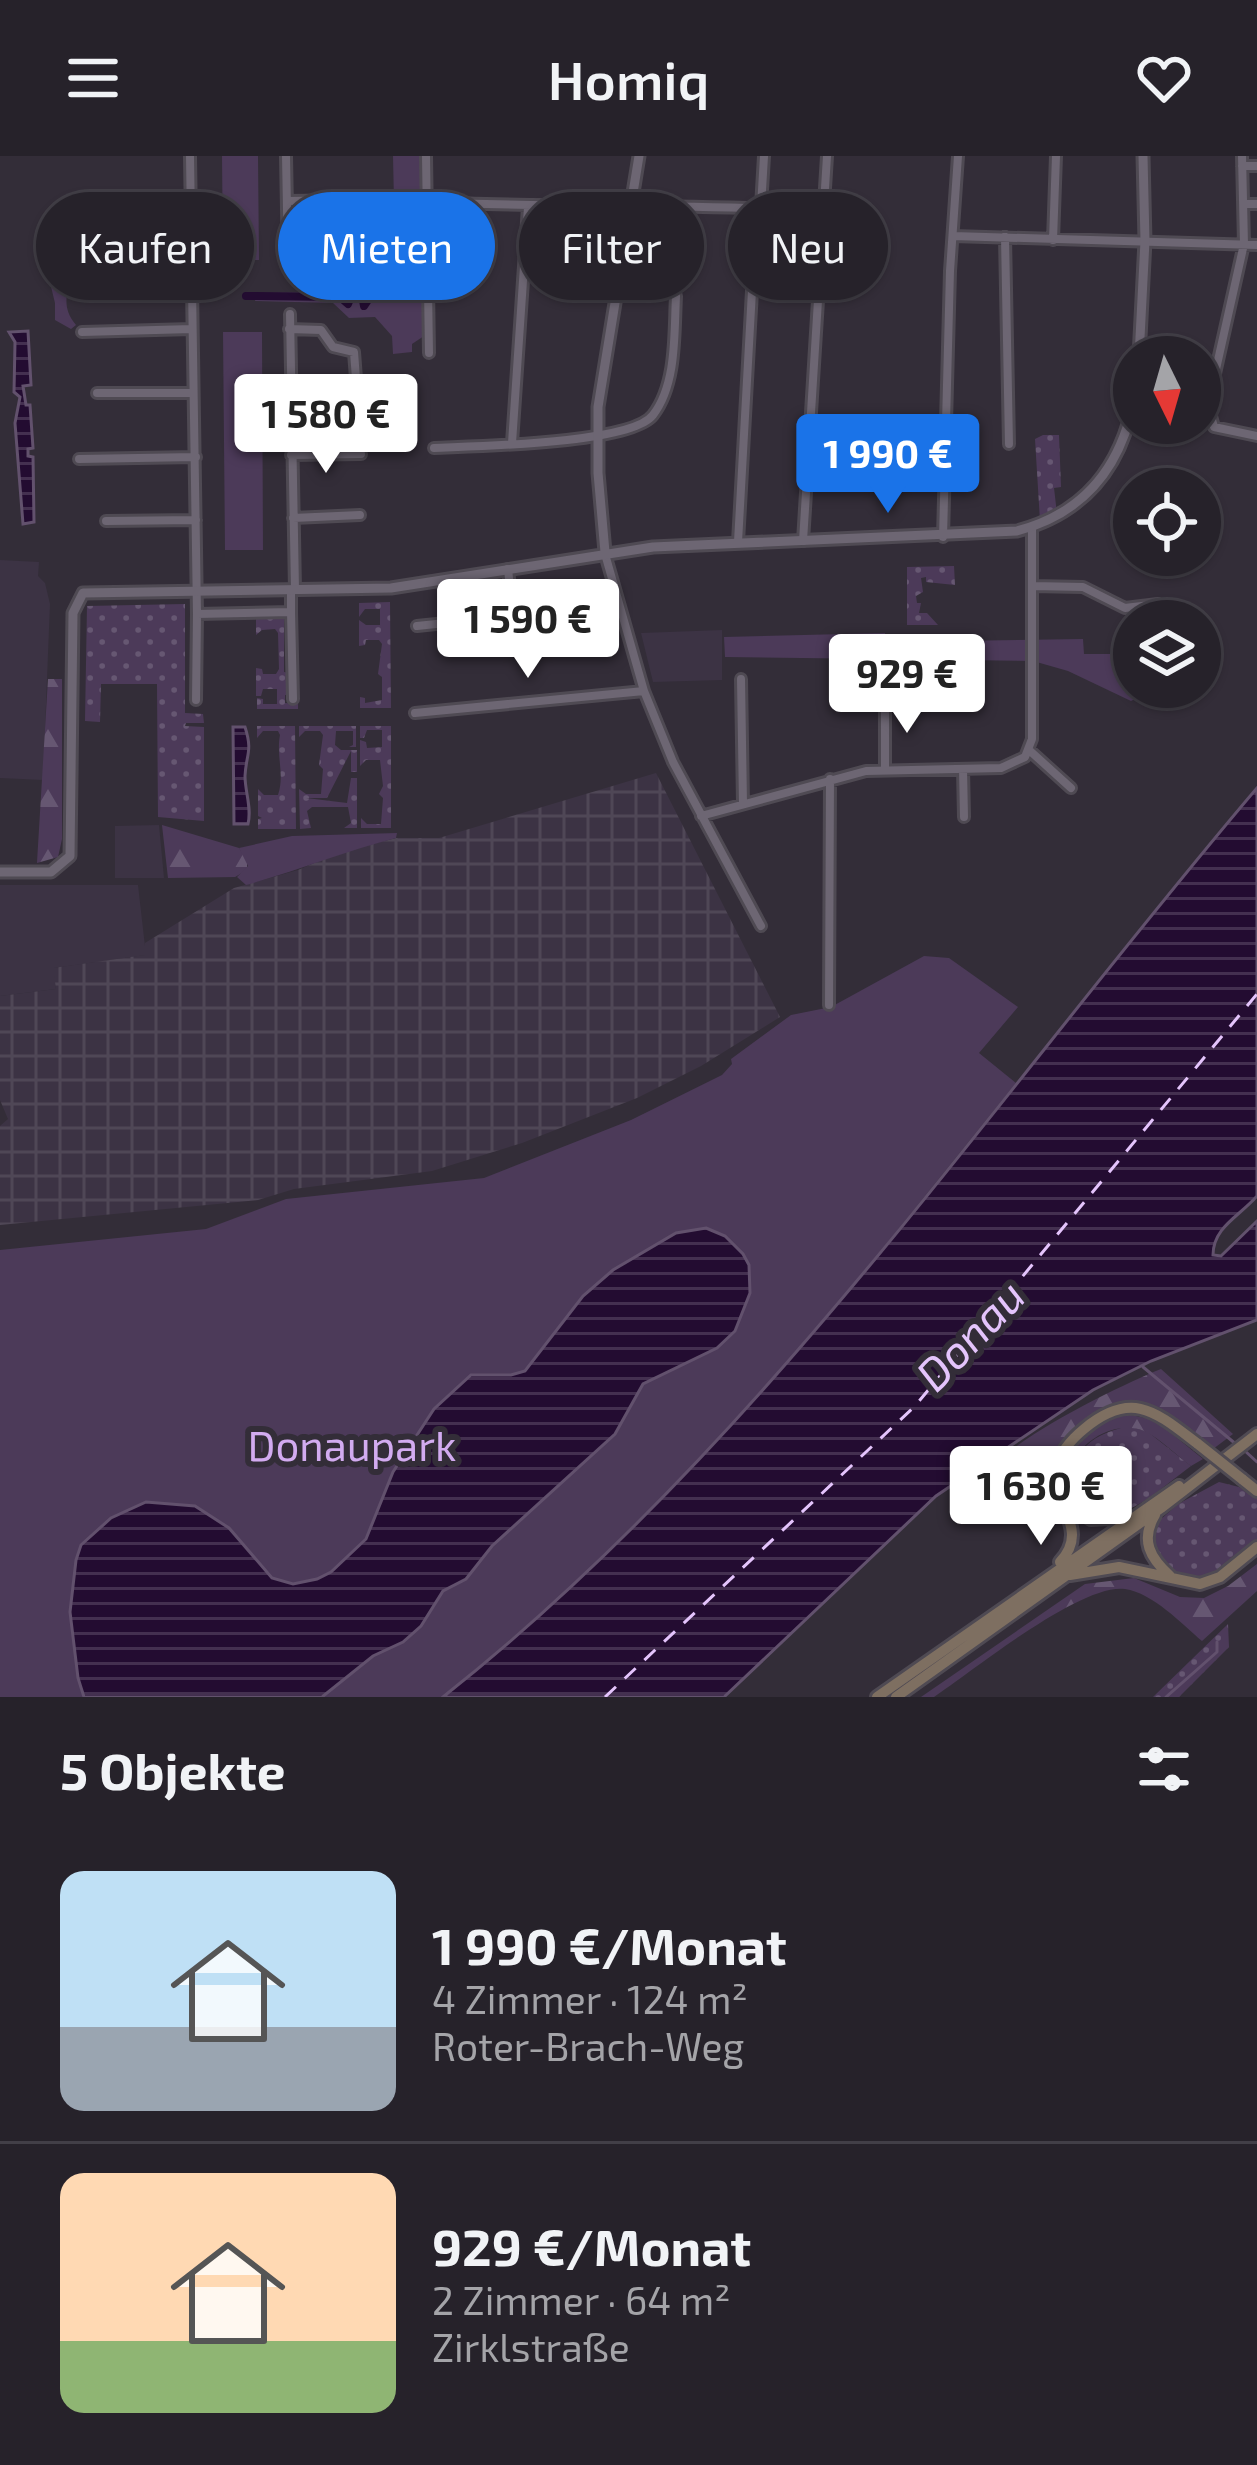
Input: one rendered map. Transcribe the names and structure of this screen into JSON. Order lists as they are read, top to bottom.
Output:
{
  "water": ["Donau"],
  "parks": ["Donaupark"],
  "north": "bottom",
  "page": {
    "header": "Homiq",
    "chip": [
      "Kaufen",
      "Mieten",
      "Filter",
      "Neu"
    ],
    "price": [
      "1 580 €",
      "1 990 €",
      "1 590 €",
      "929 €",
      "1 630 €"
    ],
    "heading": "5 Objekte",
    "list": [
      {
        "name": "1 990 €/Monat",
        "note": "4 Zimmer · 124 m² · Roter-Brach-Weg"
      },
      {
        "name": "929 €/Monat",
        "note": "2 Zimmer · 64 m² · Zirklstraße"
      }
    ]
  }
}
